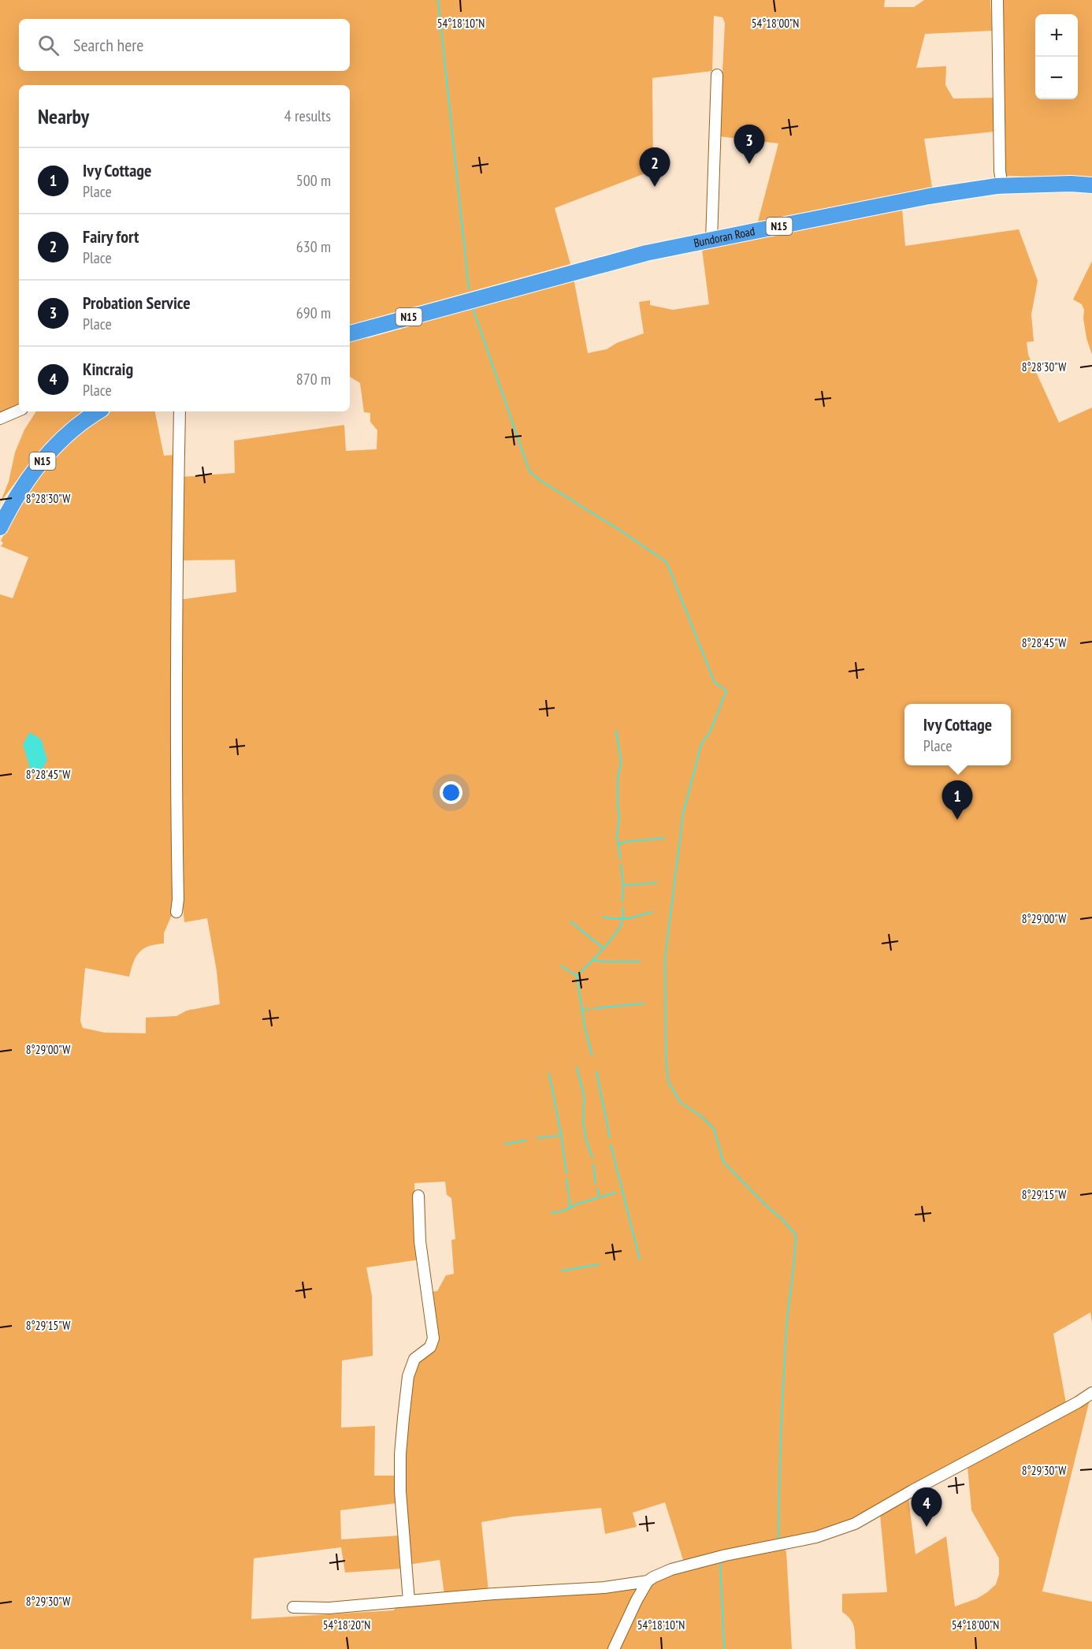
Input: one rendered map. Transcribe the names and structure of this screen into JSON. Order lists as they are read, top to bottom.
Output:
{
  "streets": {
    "highway": ["N15", "Bundoran Road"]
  },
  "page": {
    "map_buttons": ["+", "−"],
    "search": "Search here",
    "heading": ["Nearby", "4 results"],
    "pins": [
      "3",
      "2",
      "1",
      "4"
    ],
    "list": [
      {
        "mark": "1",
        "name": "Ivy Cottage",
        "note": "Place",
        "value": "500 m"
      },
      {
        "mark": "2",
        "name": "Fairy fort",
        "note": "Place",
        "value": "630 m"
      },
      {
        "mark": "3",
        "name": "Probation Service",
        "note": "Place",
        "value": "690 m"
      },
      {
        "mark": "4",
        "name": "Kincraig",
        "note": "Place",
        "value": "870 m"
      }
    ],
    "popup": ["Ivy Cottage", "Place"]
  },
  "coordinates": [
    "54°18'10\"N",
    "54°18'00\"N",
    "8°28'30\"W",
    "8°28'45\"W",
    "8°29'00\"W",
    "8°29'15\"W",
    "8°29'30\"W",
    "54°18'20\"N"
  ]
}
